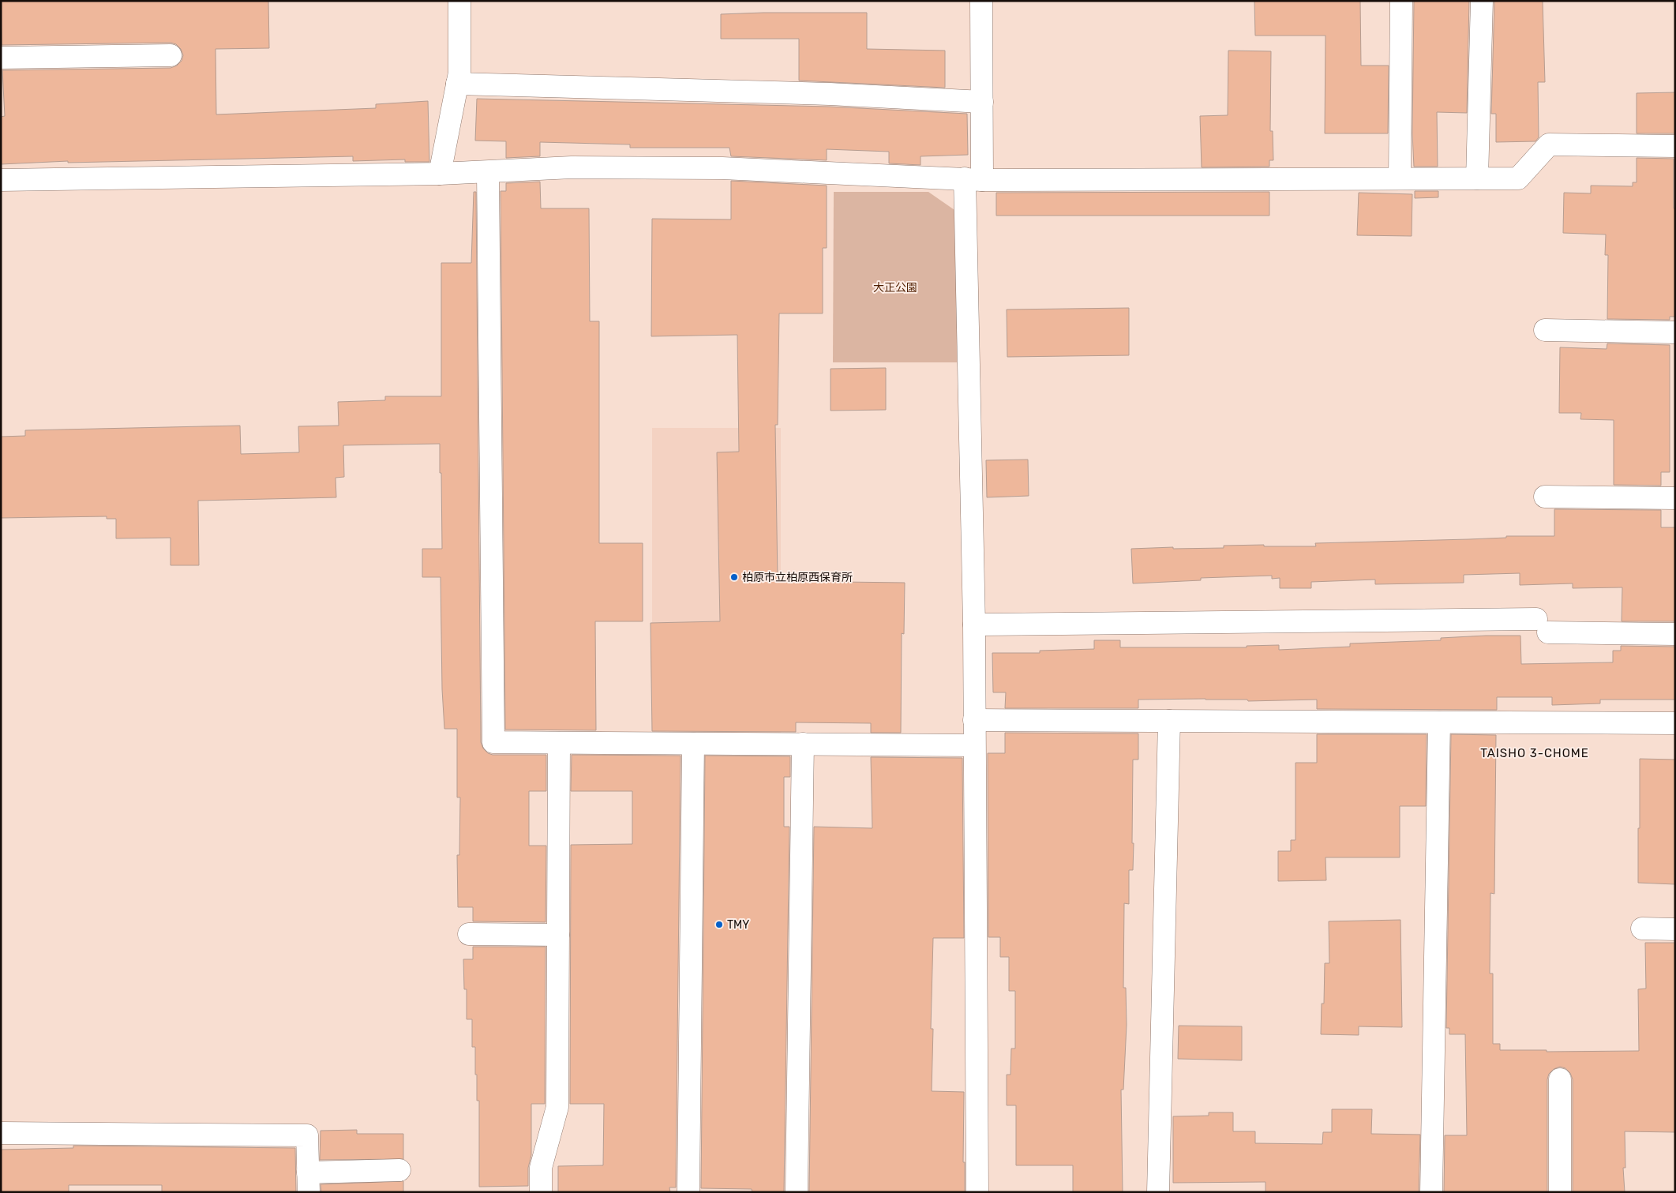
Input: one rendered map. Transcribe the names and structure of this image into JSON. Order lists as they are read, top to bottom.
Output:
{
  "districts": ["TAISHO 3-CHOME"],
  "parks": ["大正公園"],
  "places": ["柏原市立柏原西保育所", "TMY"]
}
